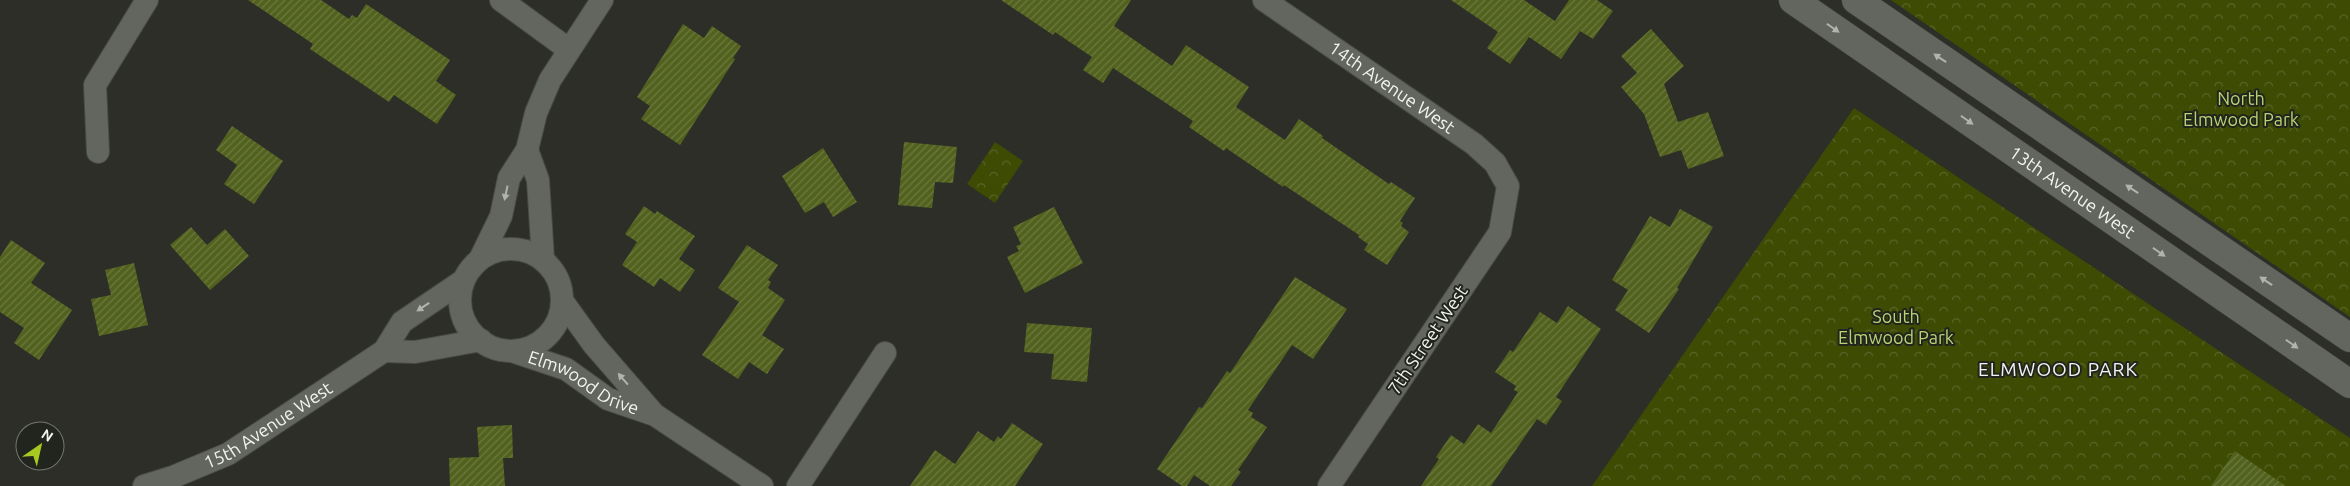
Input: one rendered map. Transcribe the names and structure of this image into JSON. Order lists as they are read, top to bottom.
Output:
{
  "streets": {
    "street": [
      "14th Avenue West",
      "13th Avenue West",
      "7th Street West",
      "Elmwood Drive",
      "15th Avenue West"
    ]
  },
  "crossings": [
    ["14th Avenue West", "7th Street West"],
    ["Elmwood Drive", "15th Avenue West"]
  ],
  "districts": ["ELMWOOD PARK"],
  "parks": ["North Elmwood Park", "South Elmwood Park"],
  "north": "top right"
}
